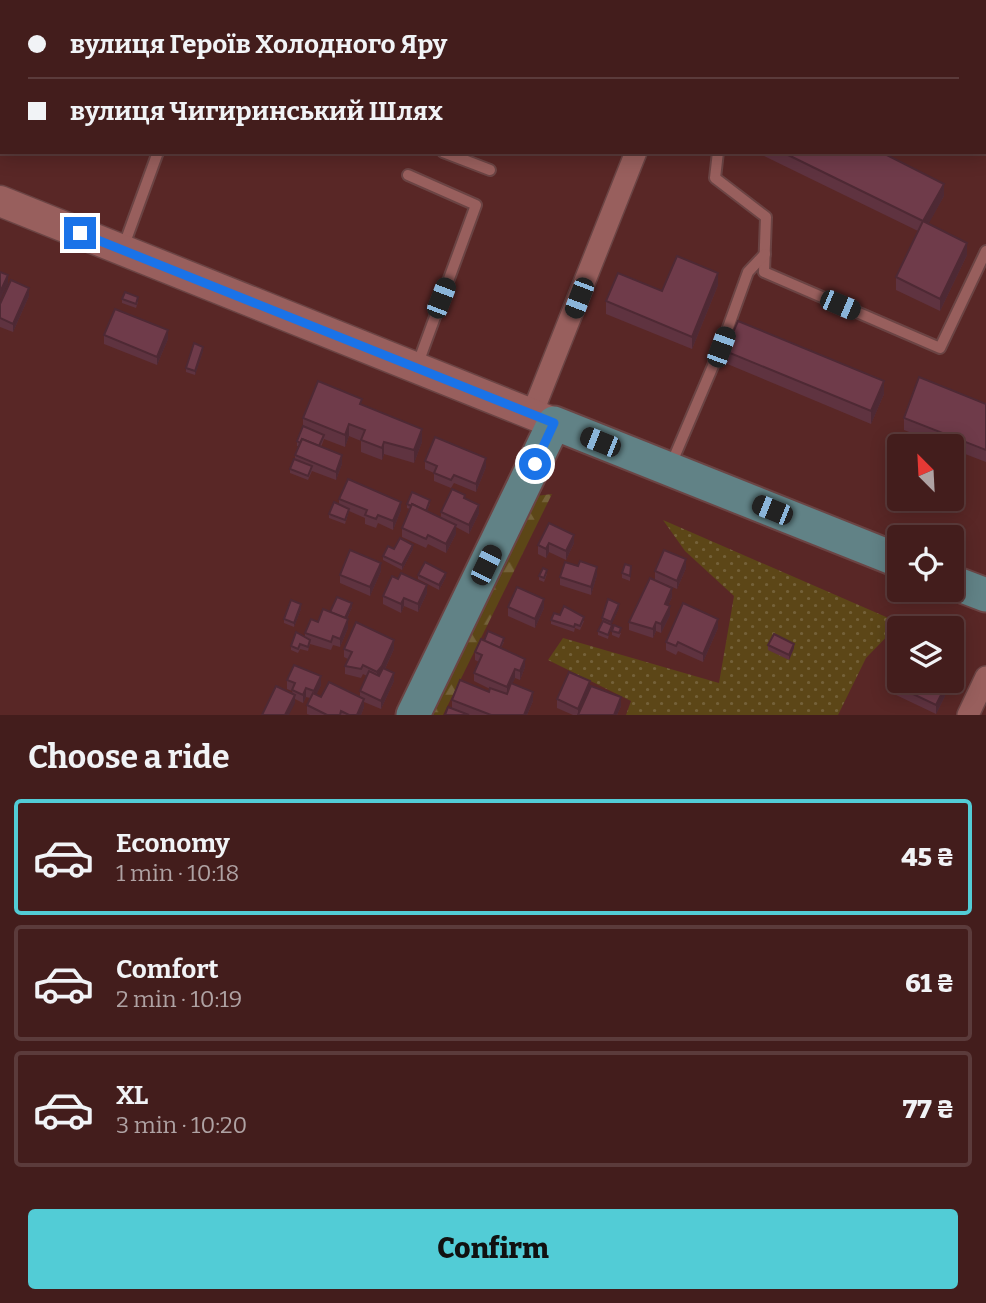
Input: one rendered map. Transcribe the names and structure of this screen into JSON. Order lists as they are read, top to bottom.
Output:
{
  "north": "top left",
  "page": {
    "banner": ["вулиця Героїв Холодного Яру", "вулиця Чигиринський Шлях"],
    "heading": "Choose a ride",
    "list": [
      {
        "name": "Economy",
        "note": "1 min · 10:18",
        "value": "45 ₴"
      },
      {
        "name": "Comfort",
        "note": "2 min · 10:19",
        "value": "61 ₴"
      },
      {
        "name": "XL",
        "note": "3 min · 10:20",
        "value": "77 ₴"
      }
    ],
    "buttons": "Confirm"
  }
}
